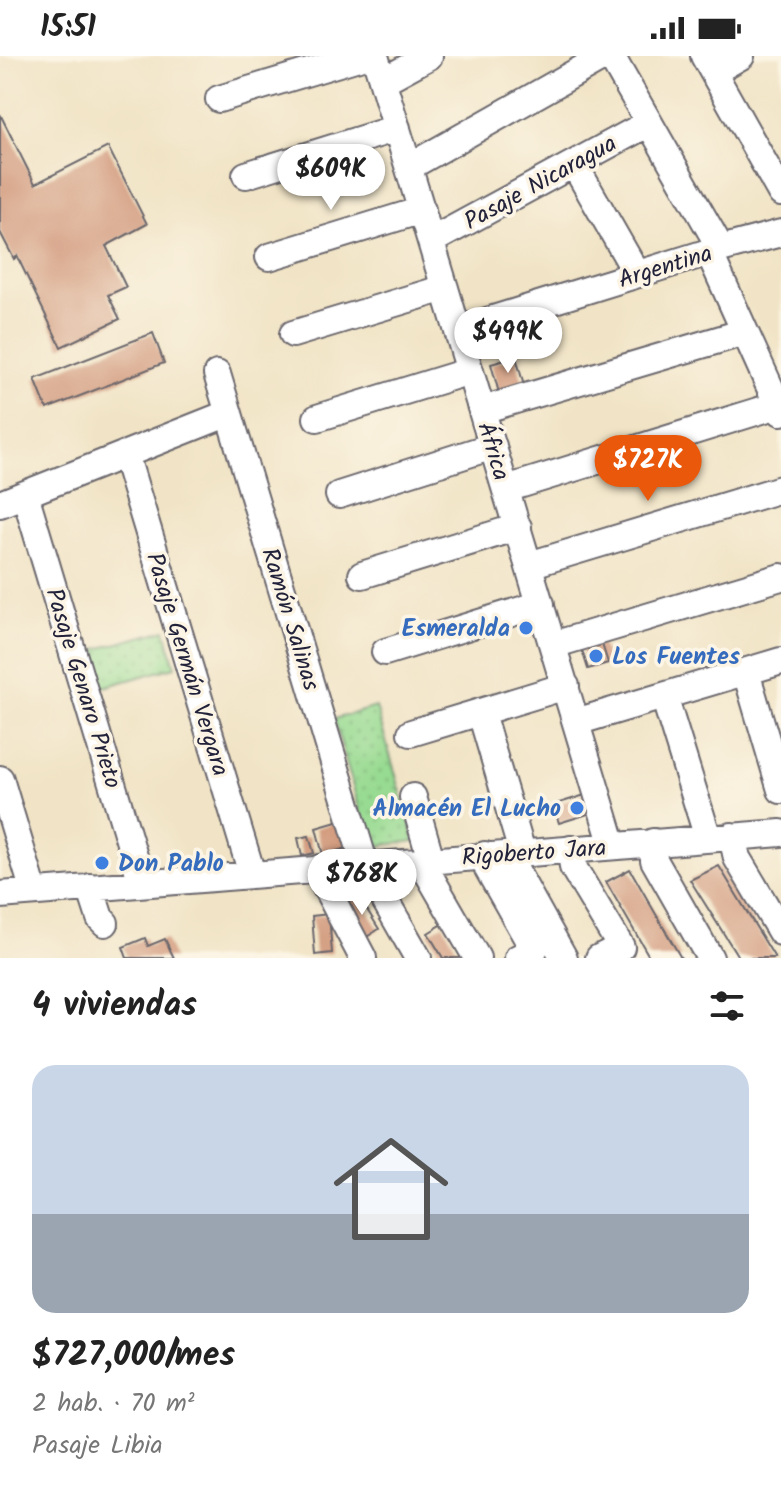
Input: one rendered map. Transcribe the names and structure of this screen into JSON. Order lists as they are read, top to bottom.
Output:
{
  "streets": {
    "street": [
      "Pasaje Nicaragua",
      "Argentina",
      "África",
      "Ramón Salinas",
      "Pasaje Germán Vergara",
      "Pasaje Genaro Prieto",
      "Rigoberto Jara"
    ]
  },
  "crossings": [
    ["Pasaje Nicaragua", "África"],
    ["Argentina", "África"],
    ["África", "Rigoberto Jara"],
    ["Ramón Salinas", "Rigoberto Jara"],
    ["Pasaje Germán Vergara", "Rigoberto Jara"],
    ["Pasaje Genaro Prieto", "Rigoberto Jara"]
  ],
  "places": [
    "Esmeralda",
    "Los Fuentes",
    "Almacén El Lucho",
    "Don Pablo"
  ],
  "page": {
    "status": "15:51",
    "price": [
      "$609K",
      "$499K",
      "$727K",
      "$768K"
    ],
    "heading": "4 viviendas",
    "list": [
      {
        "name": "$727,000/mes",
        "note": "2 hab. · 70 m² · Pasaje Libia"
      }
    ]
  }
}
